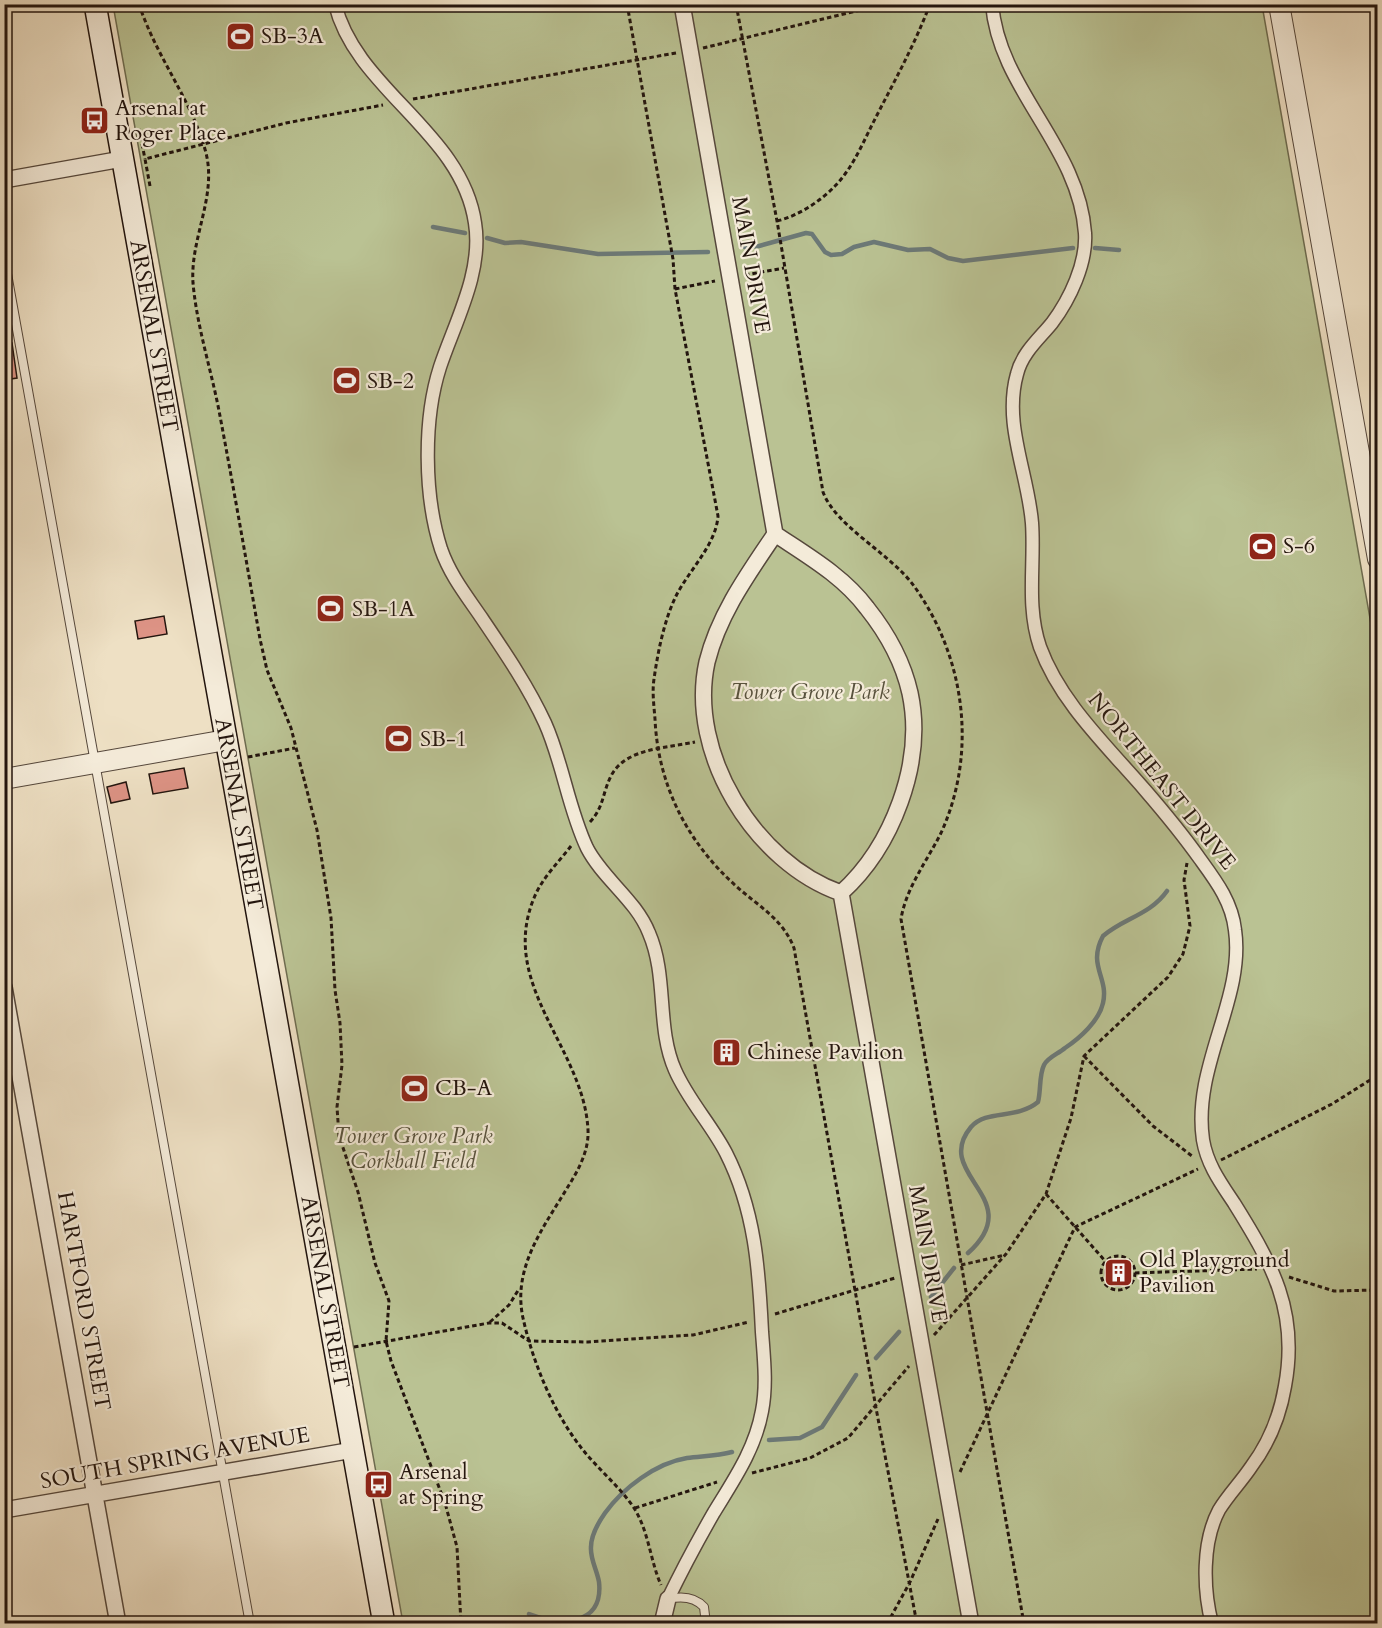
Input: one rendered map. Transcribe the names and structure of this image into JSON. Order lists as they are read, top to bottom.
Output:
{
  "streets": {
    "main road": ["ARSENAL STREET"],
    "street": [
      "MAIN DRIVE",
      "NORTHEAST DRIVE",
      "HARTFORD STREET",
      "SOUTH SPRING AVENUE"
    ]
  },
  "crossings": [
    ["ARSENAL STREET", "SOUTH SPRING AVENUE"],
    ["HARTFORD STREET", "SOUTH SPRING AVENUE"]
  ],
  "parks": ["Tower Grove Park", "Tower Grove Park Corkball Field"],
  "places": {
    "sports": [
      "SB-3A",
      "SB-2",
      "S-6",
      "SB-1A",
      "SB-1",
      "CB-A"
    ],
    "bus stop": ["Arsenal at Roger Place", "Arsenal at Spring"],
    "building": ["Chinese Pavilion", "Old Playground Pavilion"]
  }
}
